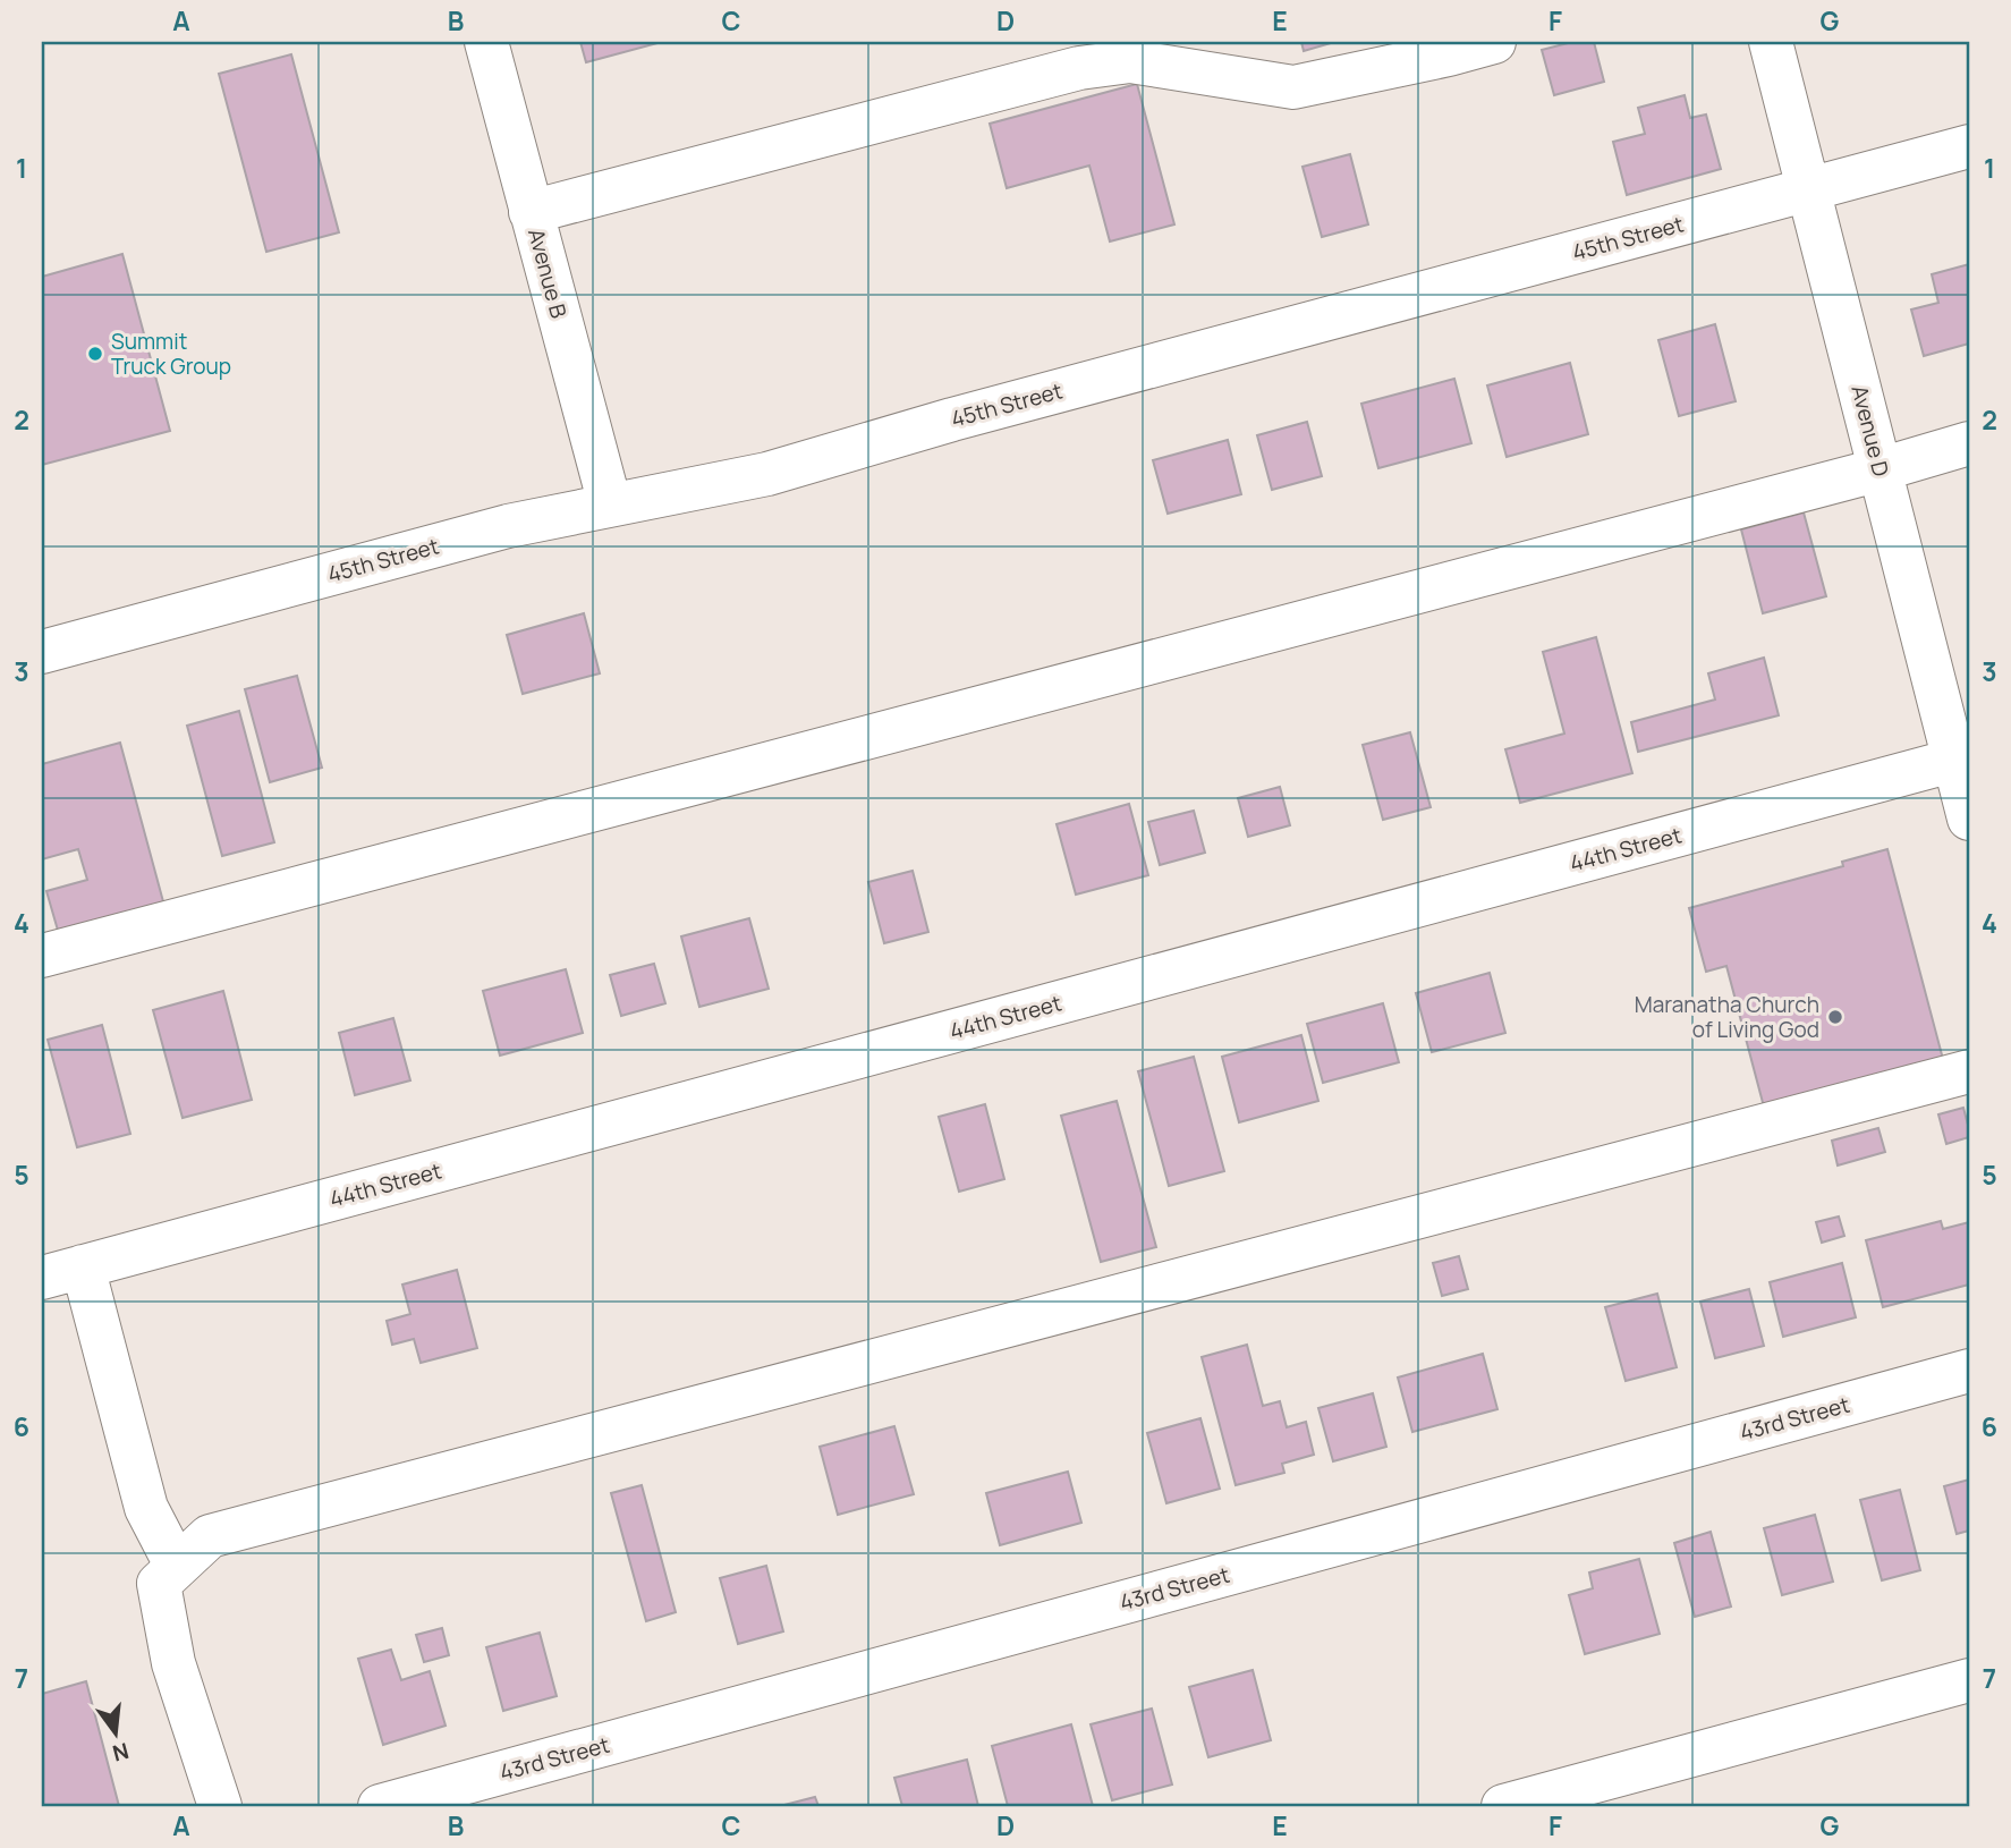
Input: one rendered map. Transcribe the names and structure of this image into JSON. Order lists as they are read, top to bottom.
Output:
{
  "streets": {
    "street": [
      "45th Street",
      "Avenue B",
      "Avenue D",
      "44th Street",
      "43rd Street"
    ]
  },
  "crossings": [
    ["45th Street", "Avenue B"],
    ["45th Street", "Avenue D"],
    ["Avenue D", "44th Street"]
  ],
  "places": ["Summit Truck Group", "Maranatha Church of Living God"],
  "north": "bottom",
  "grid": {
    "columns": [
      "A",
      "B",
      "C",
      "D",
      "E",
      "F",
      "G"
    ],
    "rows": [
      "1",
      "2",
      "3",
      "4",
      "5",
      "6",
      "7"
    ]
  }
}
